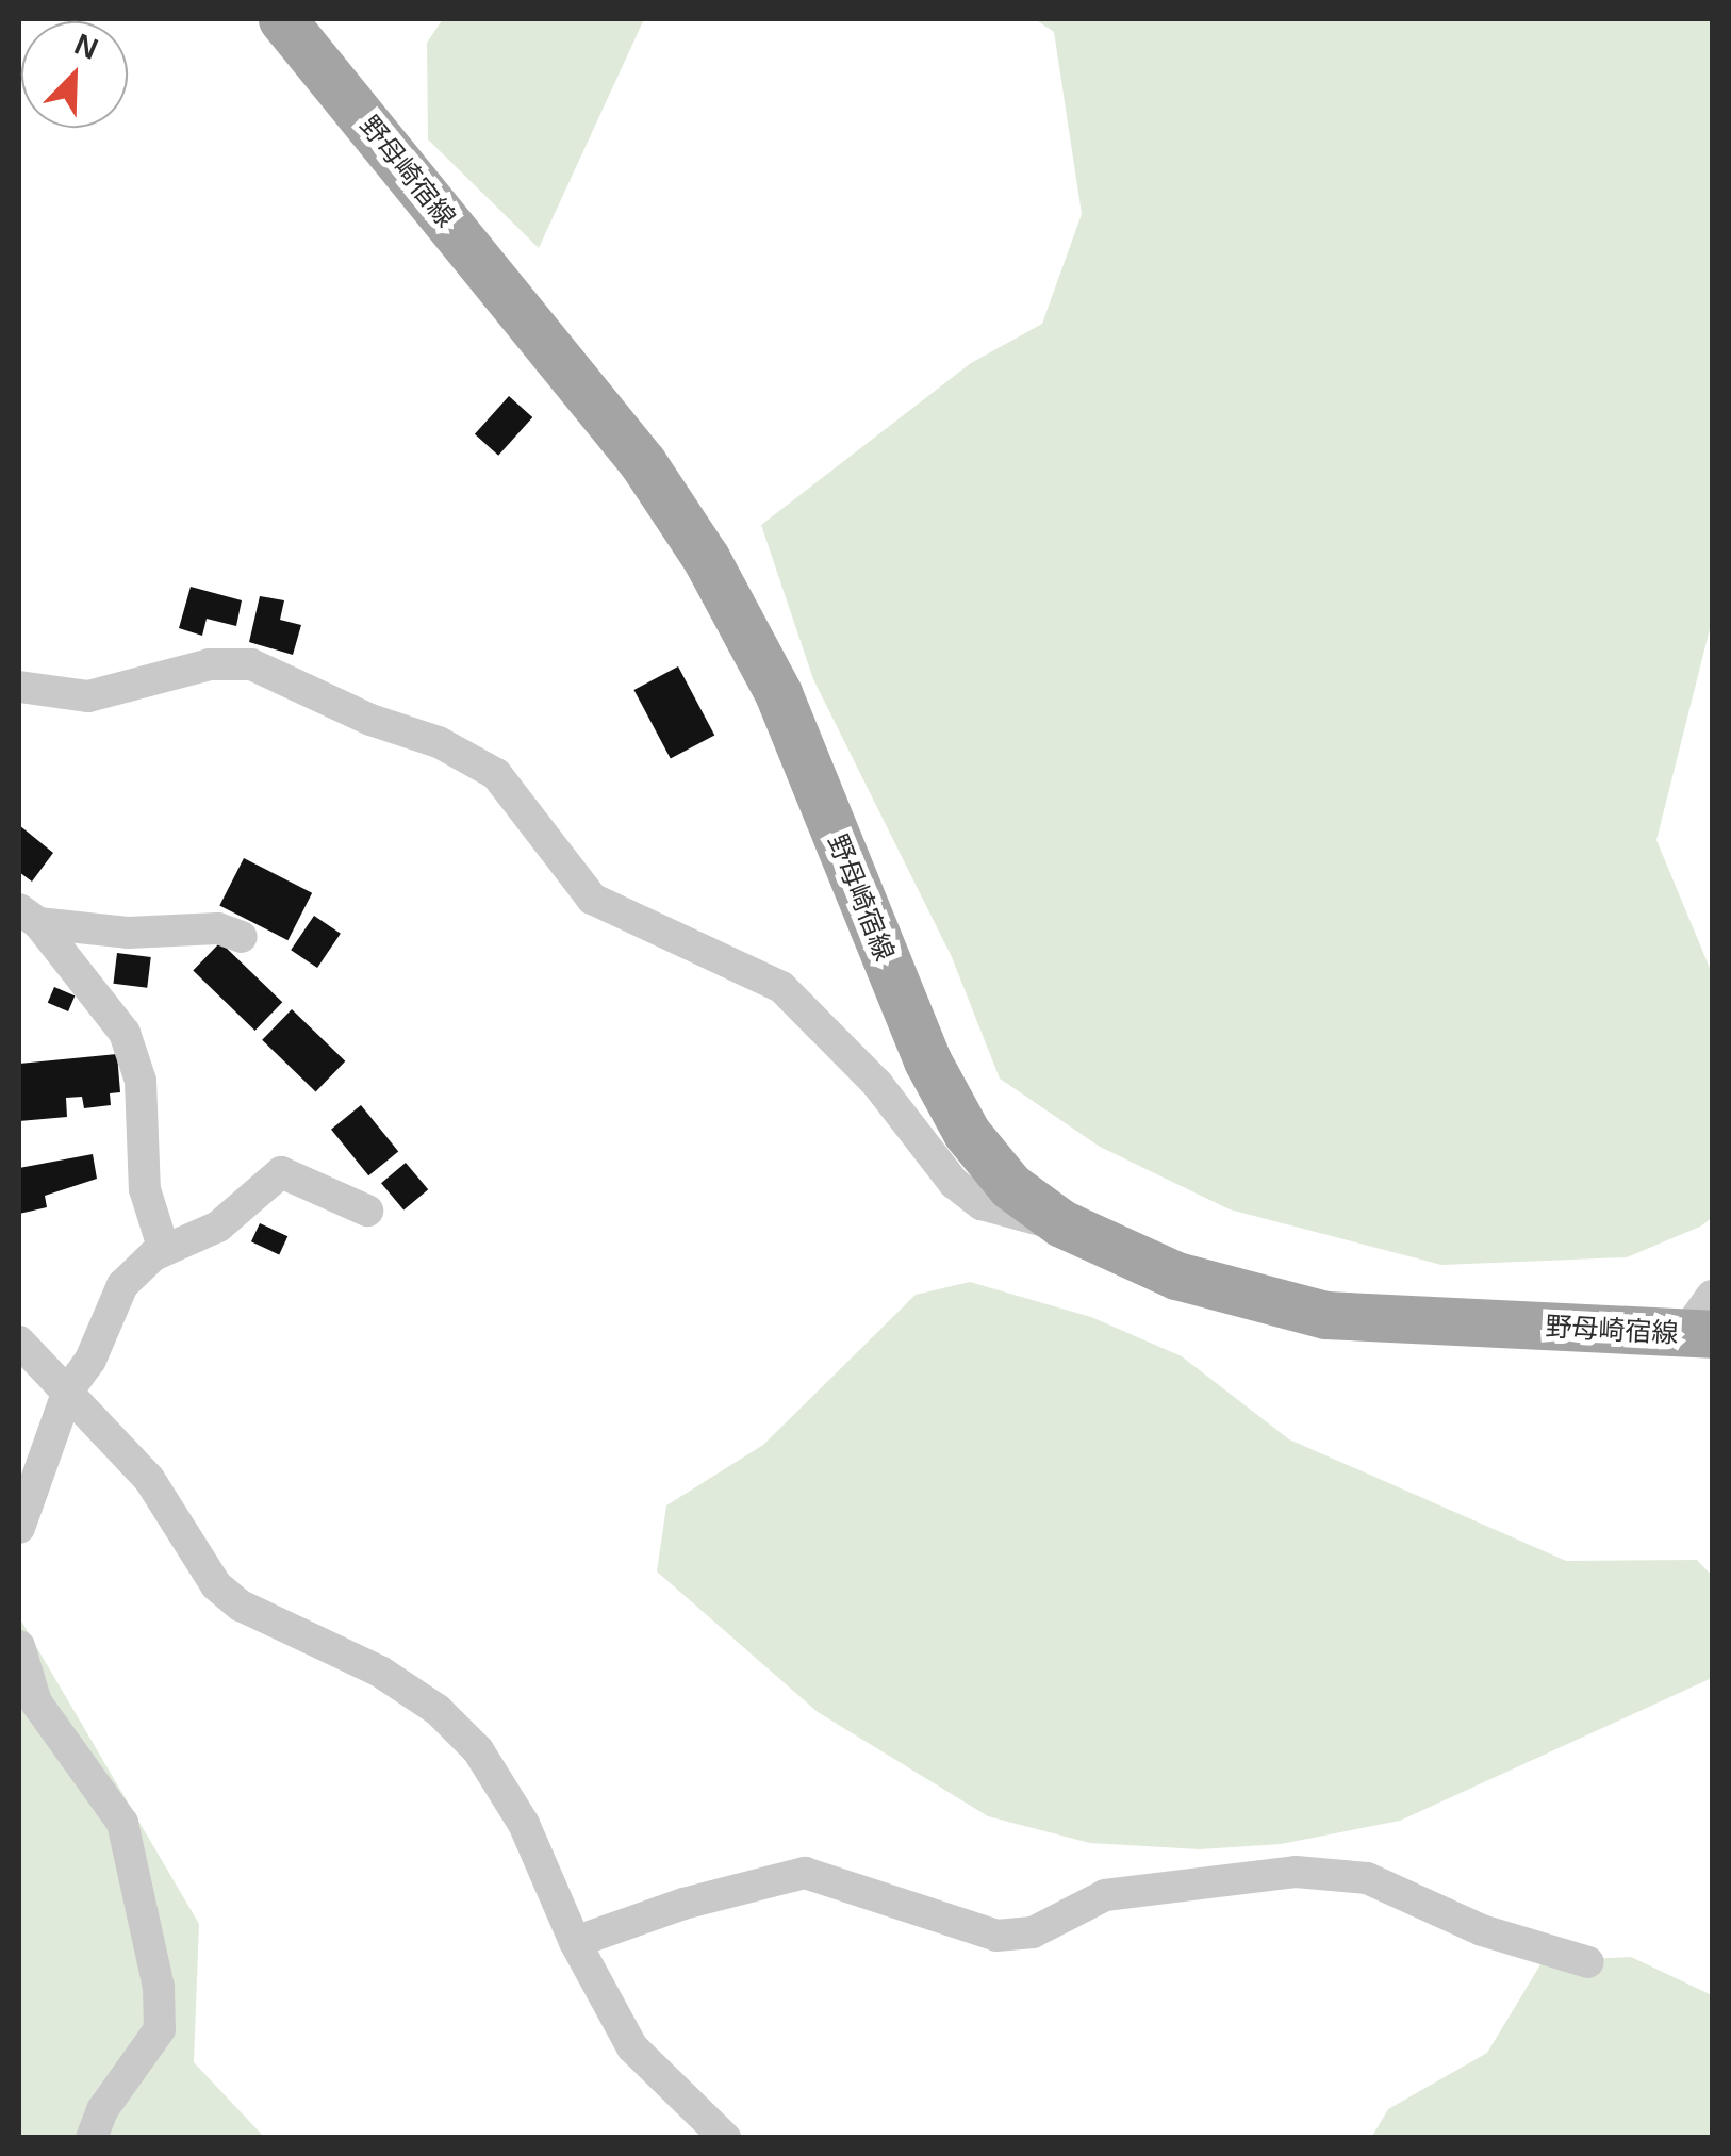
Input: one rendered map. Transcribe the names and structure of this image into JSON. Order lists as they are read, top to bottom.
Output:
{
  "streets": {
    "main road": ["野母崎宿線"]
  },
  "north": "top right"
}
